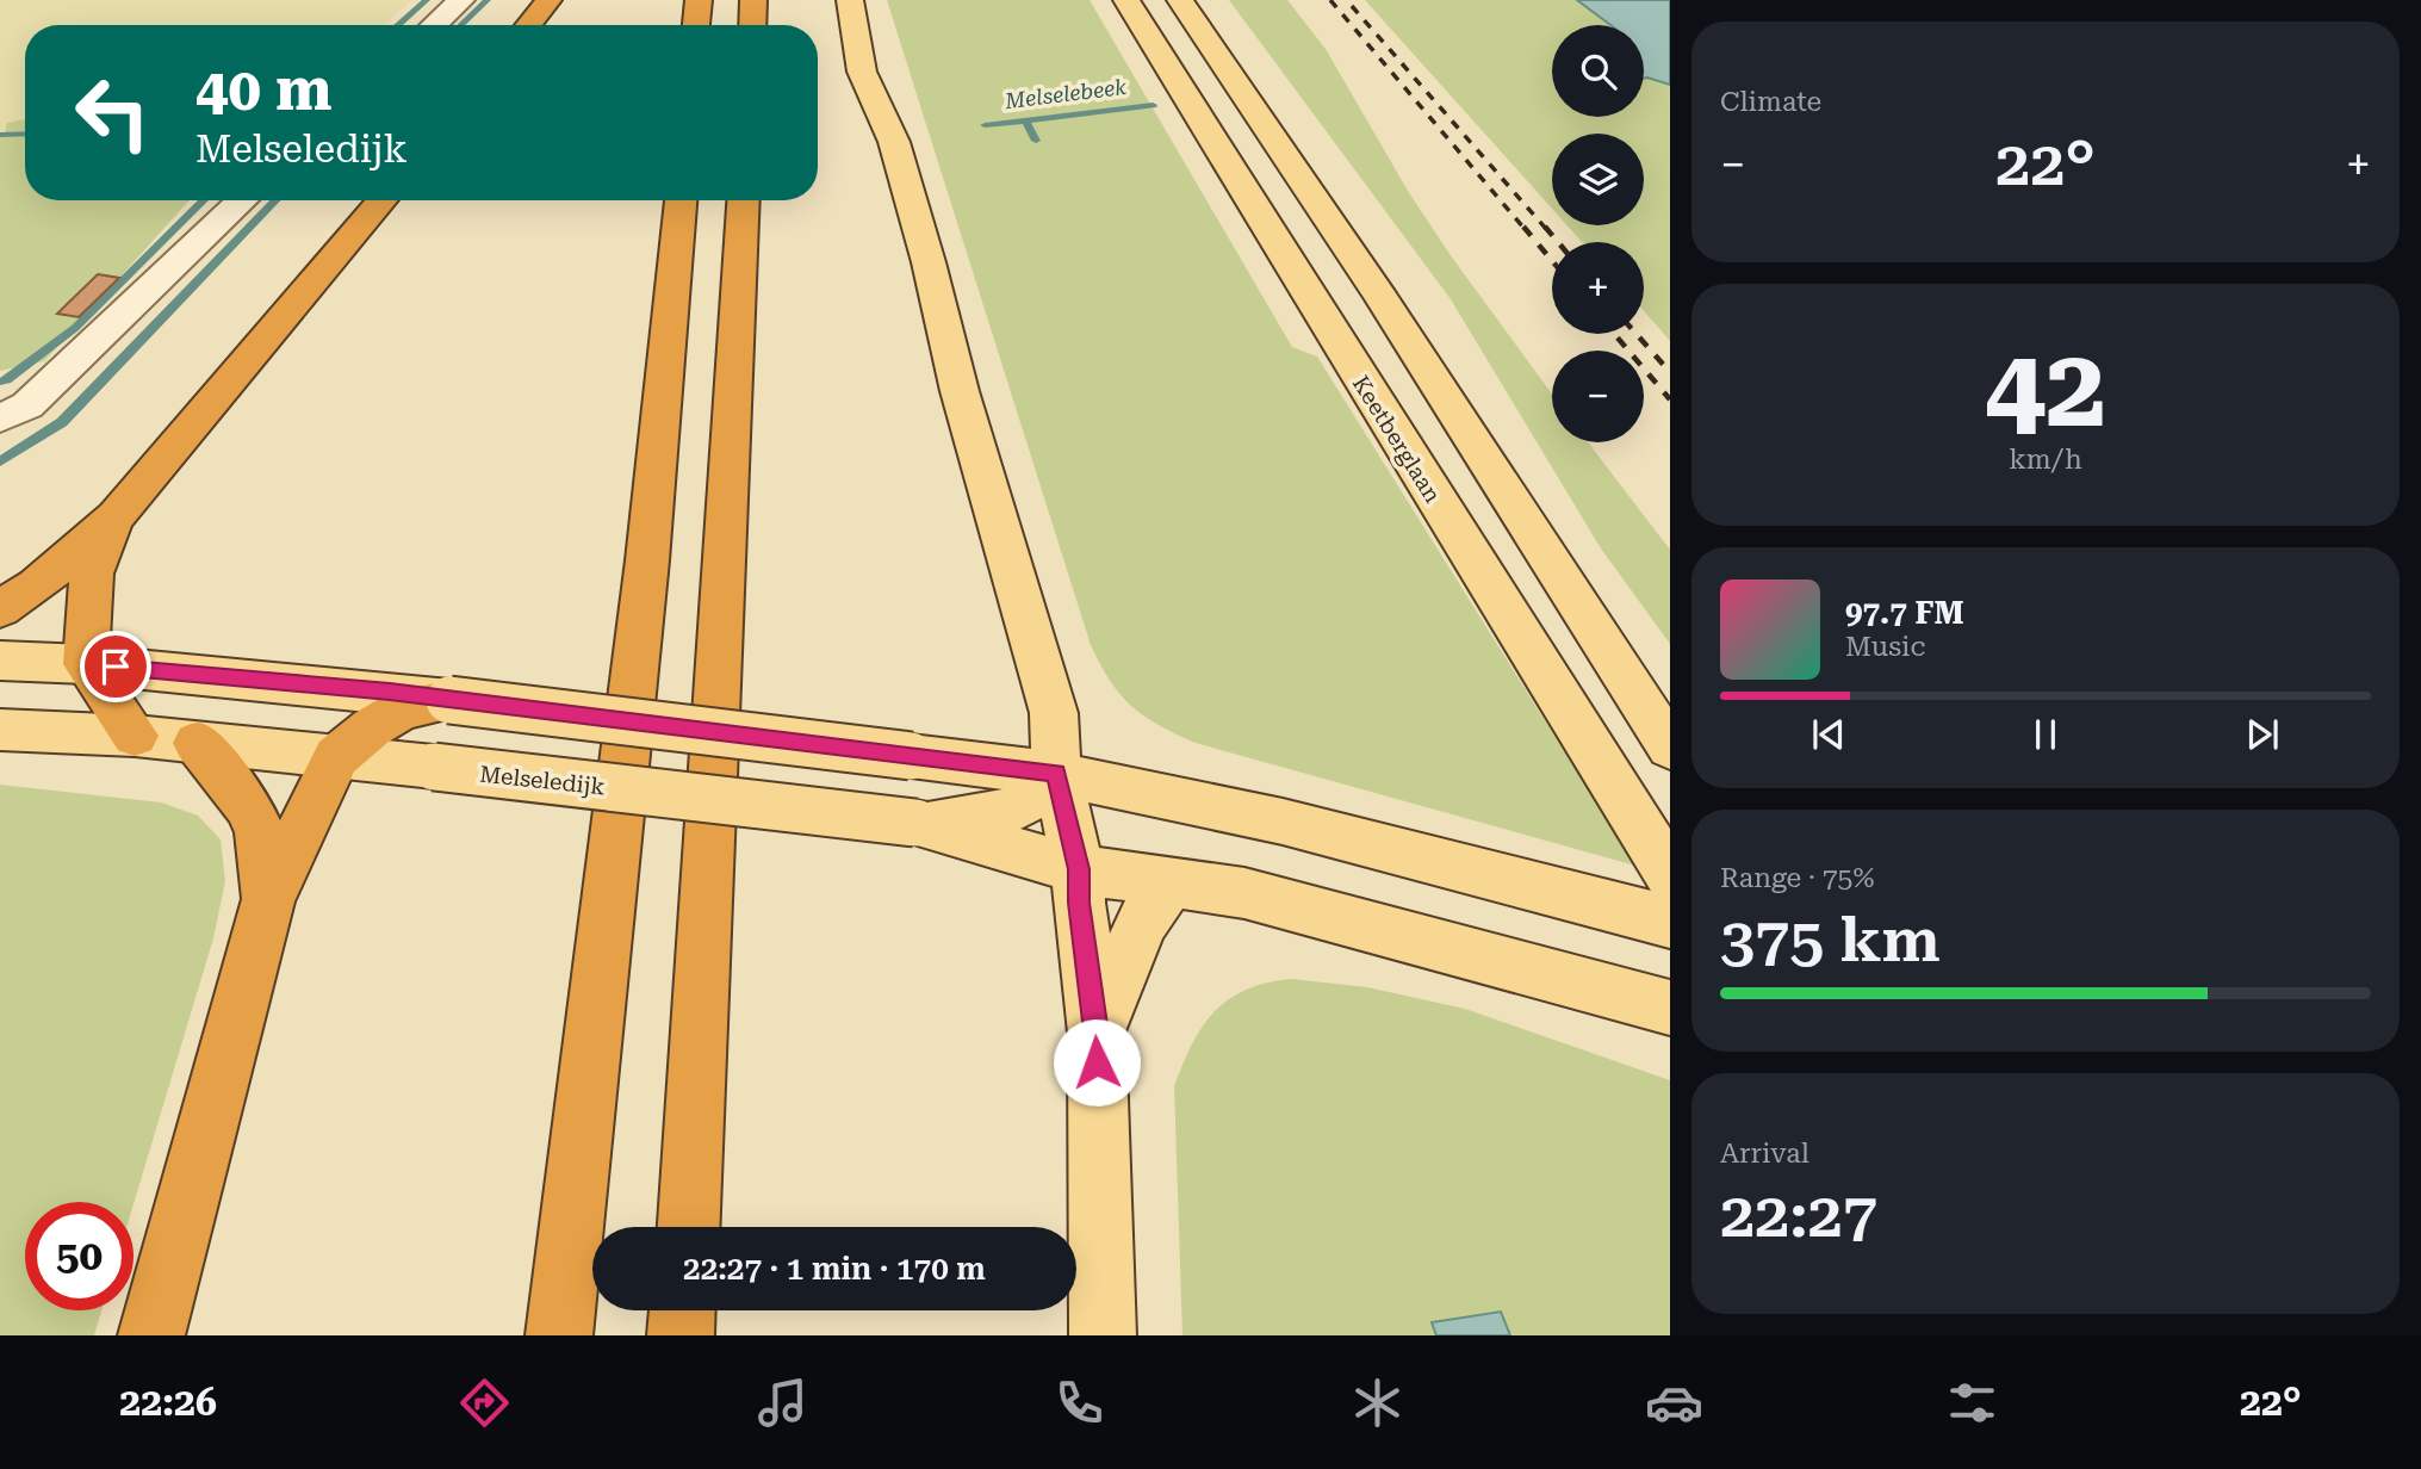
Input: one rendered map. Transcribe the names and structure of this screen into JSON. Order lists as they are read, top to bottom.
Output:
{
  "streets": {
    "main road": ["Keetberglaan", "Melseledijk"]
  },
  "water": ["Melselebeek"],
  "page": {
    "tile": [
      "Climate",
      ["42", "km/h"],
      ["Range · 75%", "375 km"],
      ["Arrival", "22:27"]
    ],
    "map_buttons": ["+", "−"],
    "turn": ["40 m", "Melseledijk"],
    "heat": ["−", "22°", "+"],
    "song": ["97.7 FM", "Music"],
    "limit": "50",
    "trip": "22:27 · 1 min · 170 m",
    "tabs": ["22:26", "22°"]
  }
}
